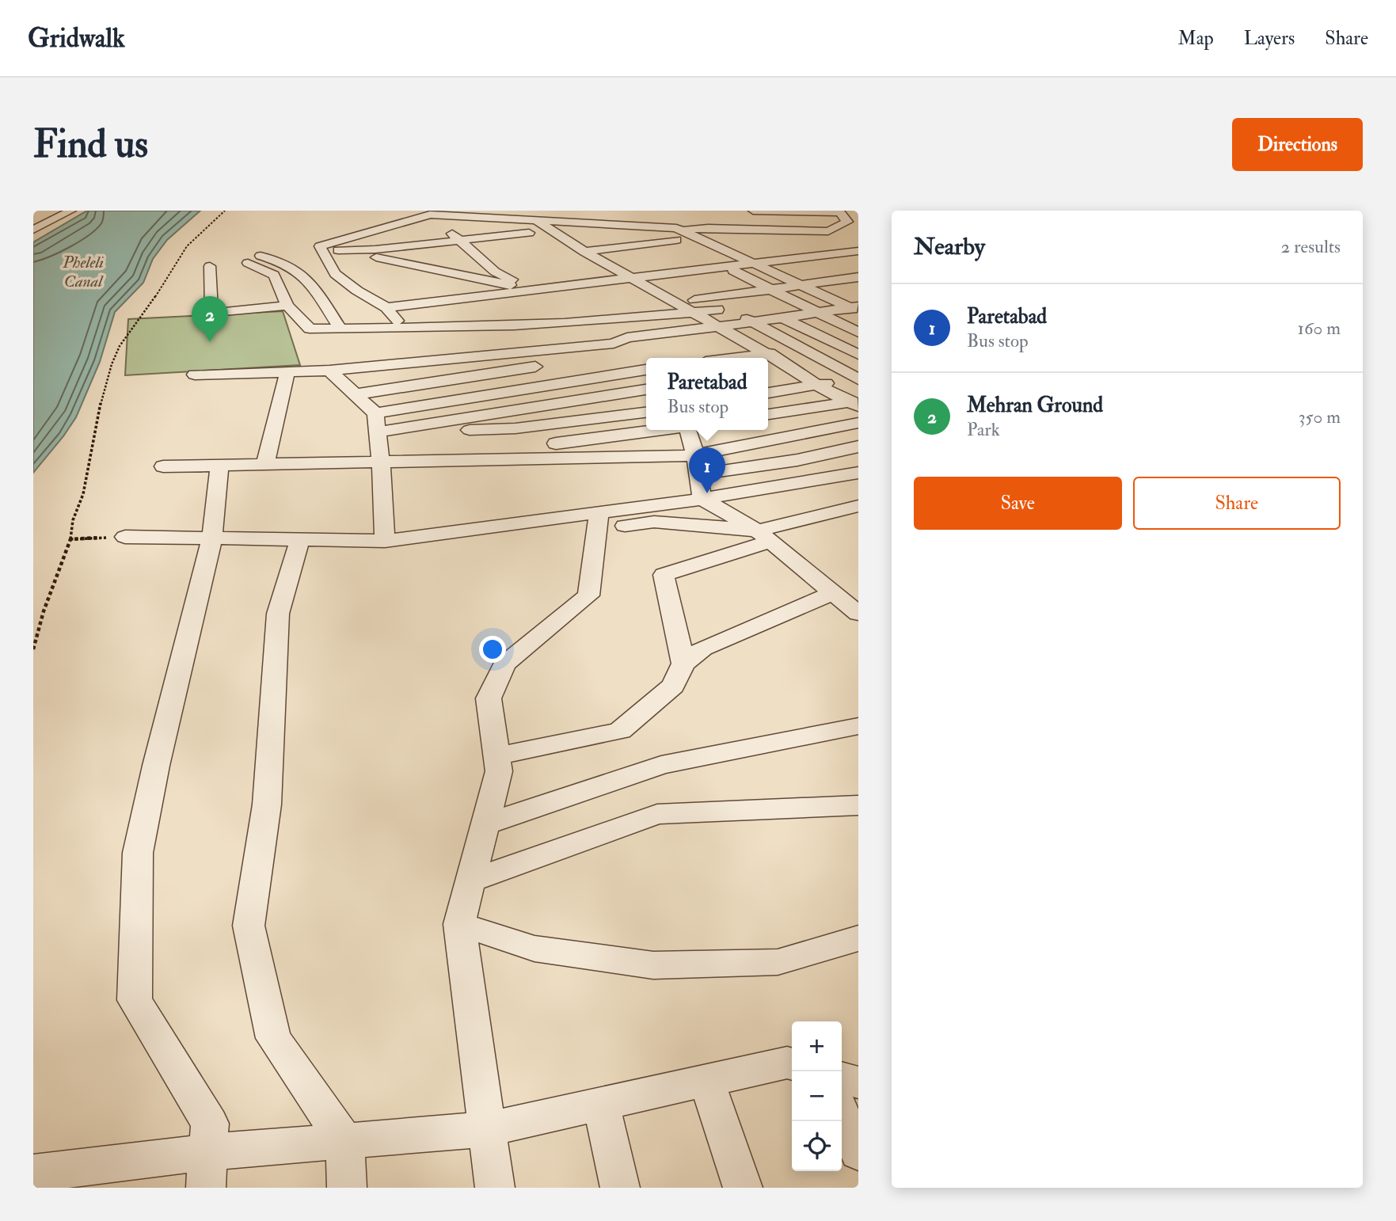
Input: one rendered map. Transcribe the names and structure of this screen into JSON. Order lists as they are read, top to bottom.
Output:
{
  "water": ["Pheleli Canal"],
  "page": {
    "header": "Gridwalk",
    "nav": ["Map", "Layers", "Share"],
    "buttons": [
      "Directions",
      ["Save", "Share"]
    ],
    "title": "Find us",
    "heading": ["Nearby", "2 results"],
    "list": [
      {
        "mark": "1",
        "name": "Paretabad",
        "note": "Bus stop",
        "value": "160 m"
      },
      {
        "mark": "2",
        "name": "Mehran Ground",
        "note": "Park",
        "value": "350 m"
      }
    ],
    "pins": ["2", "1"],
    "popup": ["Paretabad", "Bus stop"],
    "map_buttons": ["+", "−"]
  }
}
